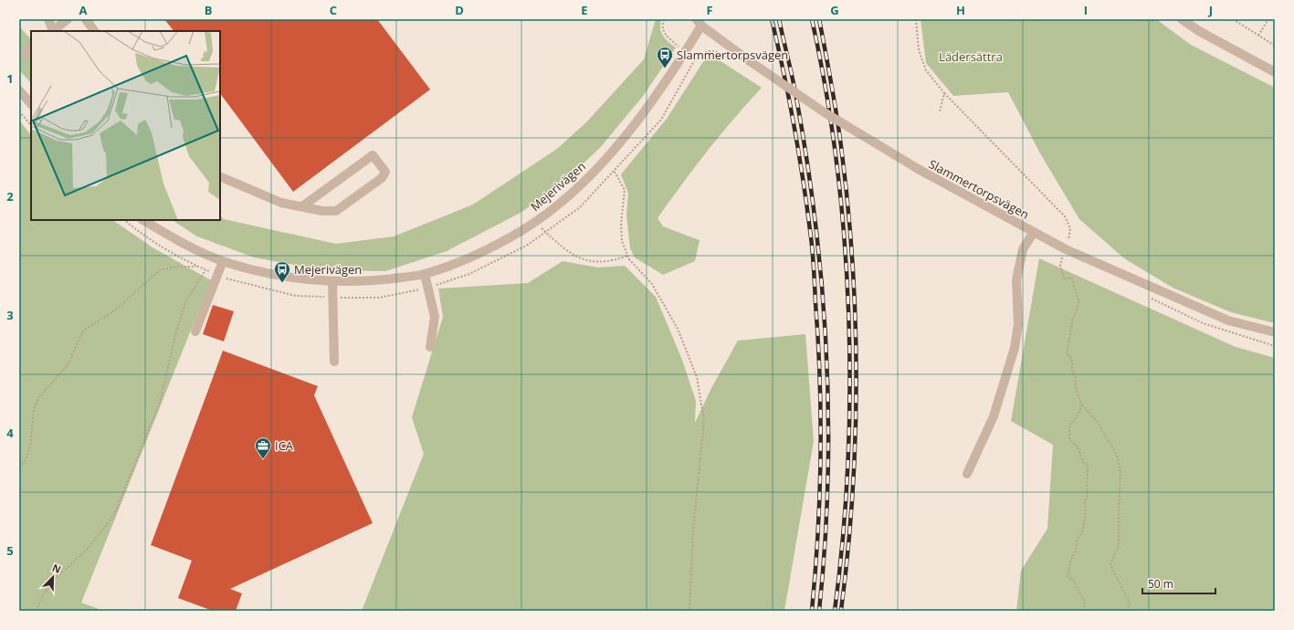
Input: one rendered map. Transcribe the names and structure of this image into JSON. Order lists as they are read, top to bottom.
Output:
{
  "streets": {
    "street": ["Mejerivägen", "Slammertorpsvägen"]
  },
  "crossings": [
    ["Mejerivägen", "Slammertorpsvägen"]
  ],
  "parks": ["Lädersättra"],
  "places": {
    "bus stop": ["Slammertorpsvägen", "Mejerivägen"],
    "office": ["ICA"]
  },
  "scale_bar": "50 m",
  "north": "top right",
  "grid": {
    "columns": [
      "A",
      "B",
      "C",
      "D",
      "E",
      "F",
      "G",
      "H",
      "I",
      "J"
    ],
    "rows": [
      "1",
      "2",
      "3",
      "4",
      "5"
    ]
  }
}
